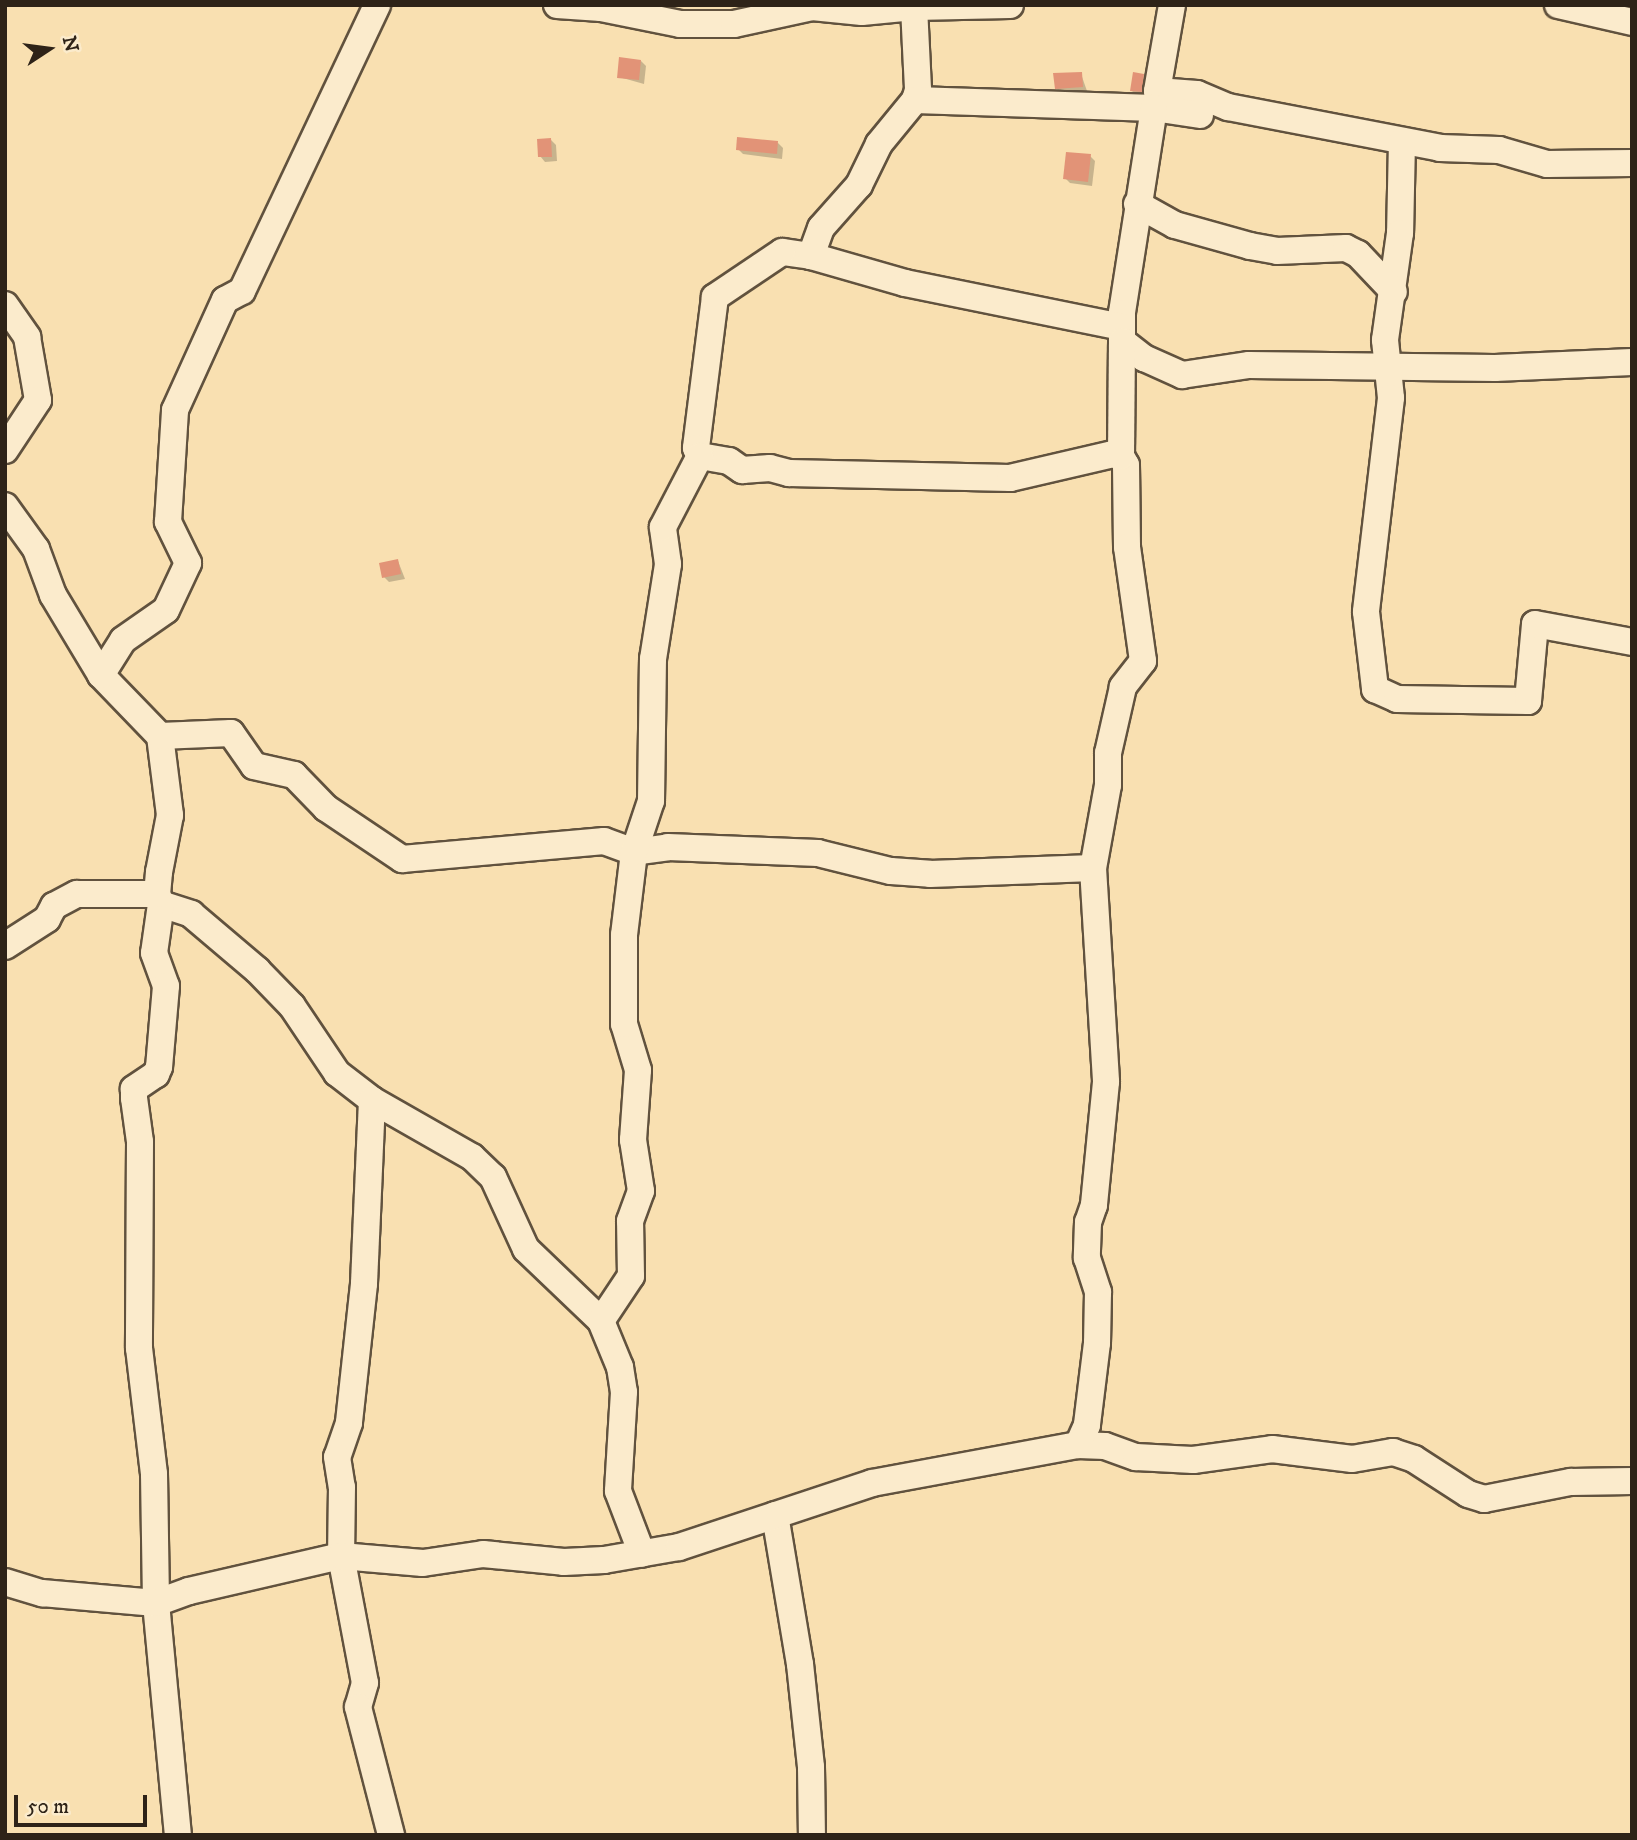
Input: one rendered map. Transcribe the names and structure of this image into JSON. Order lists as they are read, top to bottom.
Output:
{
  "scale_bar": "50 m",
  "north": "right"
}
